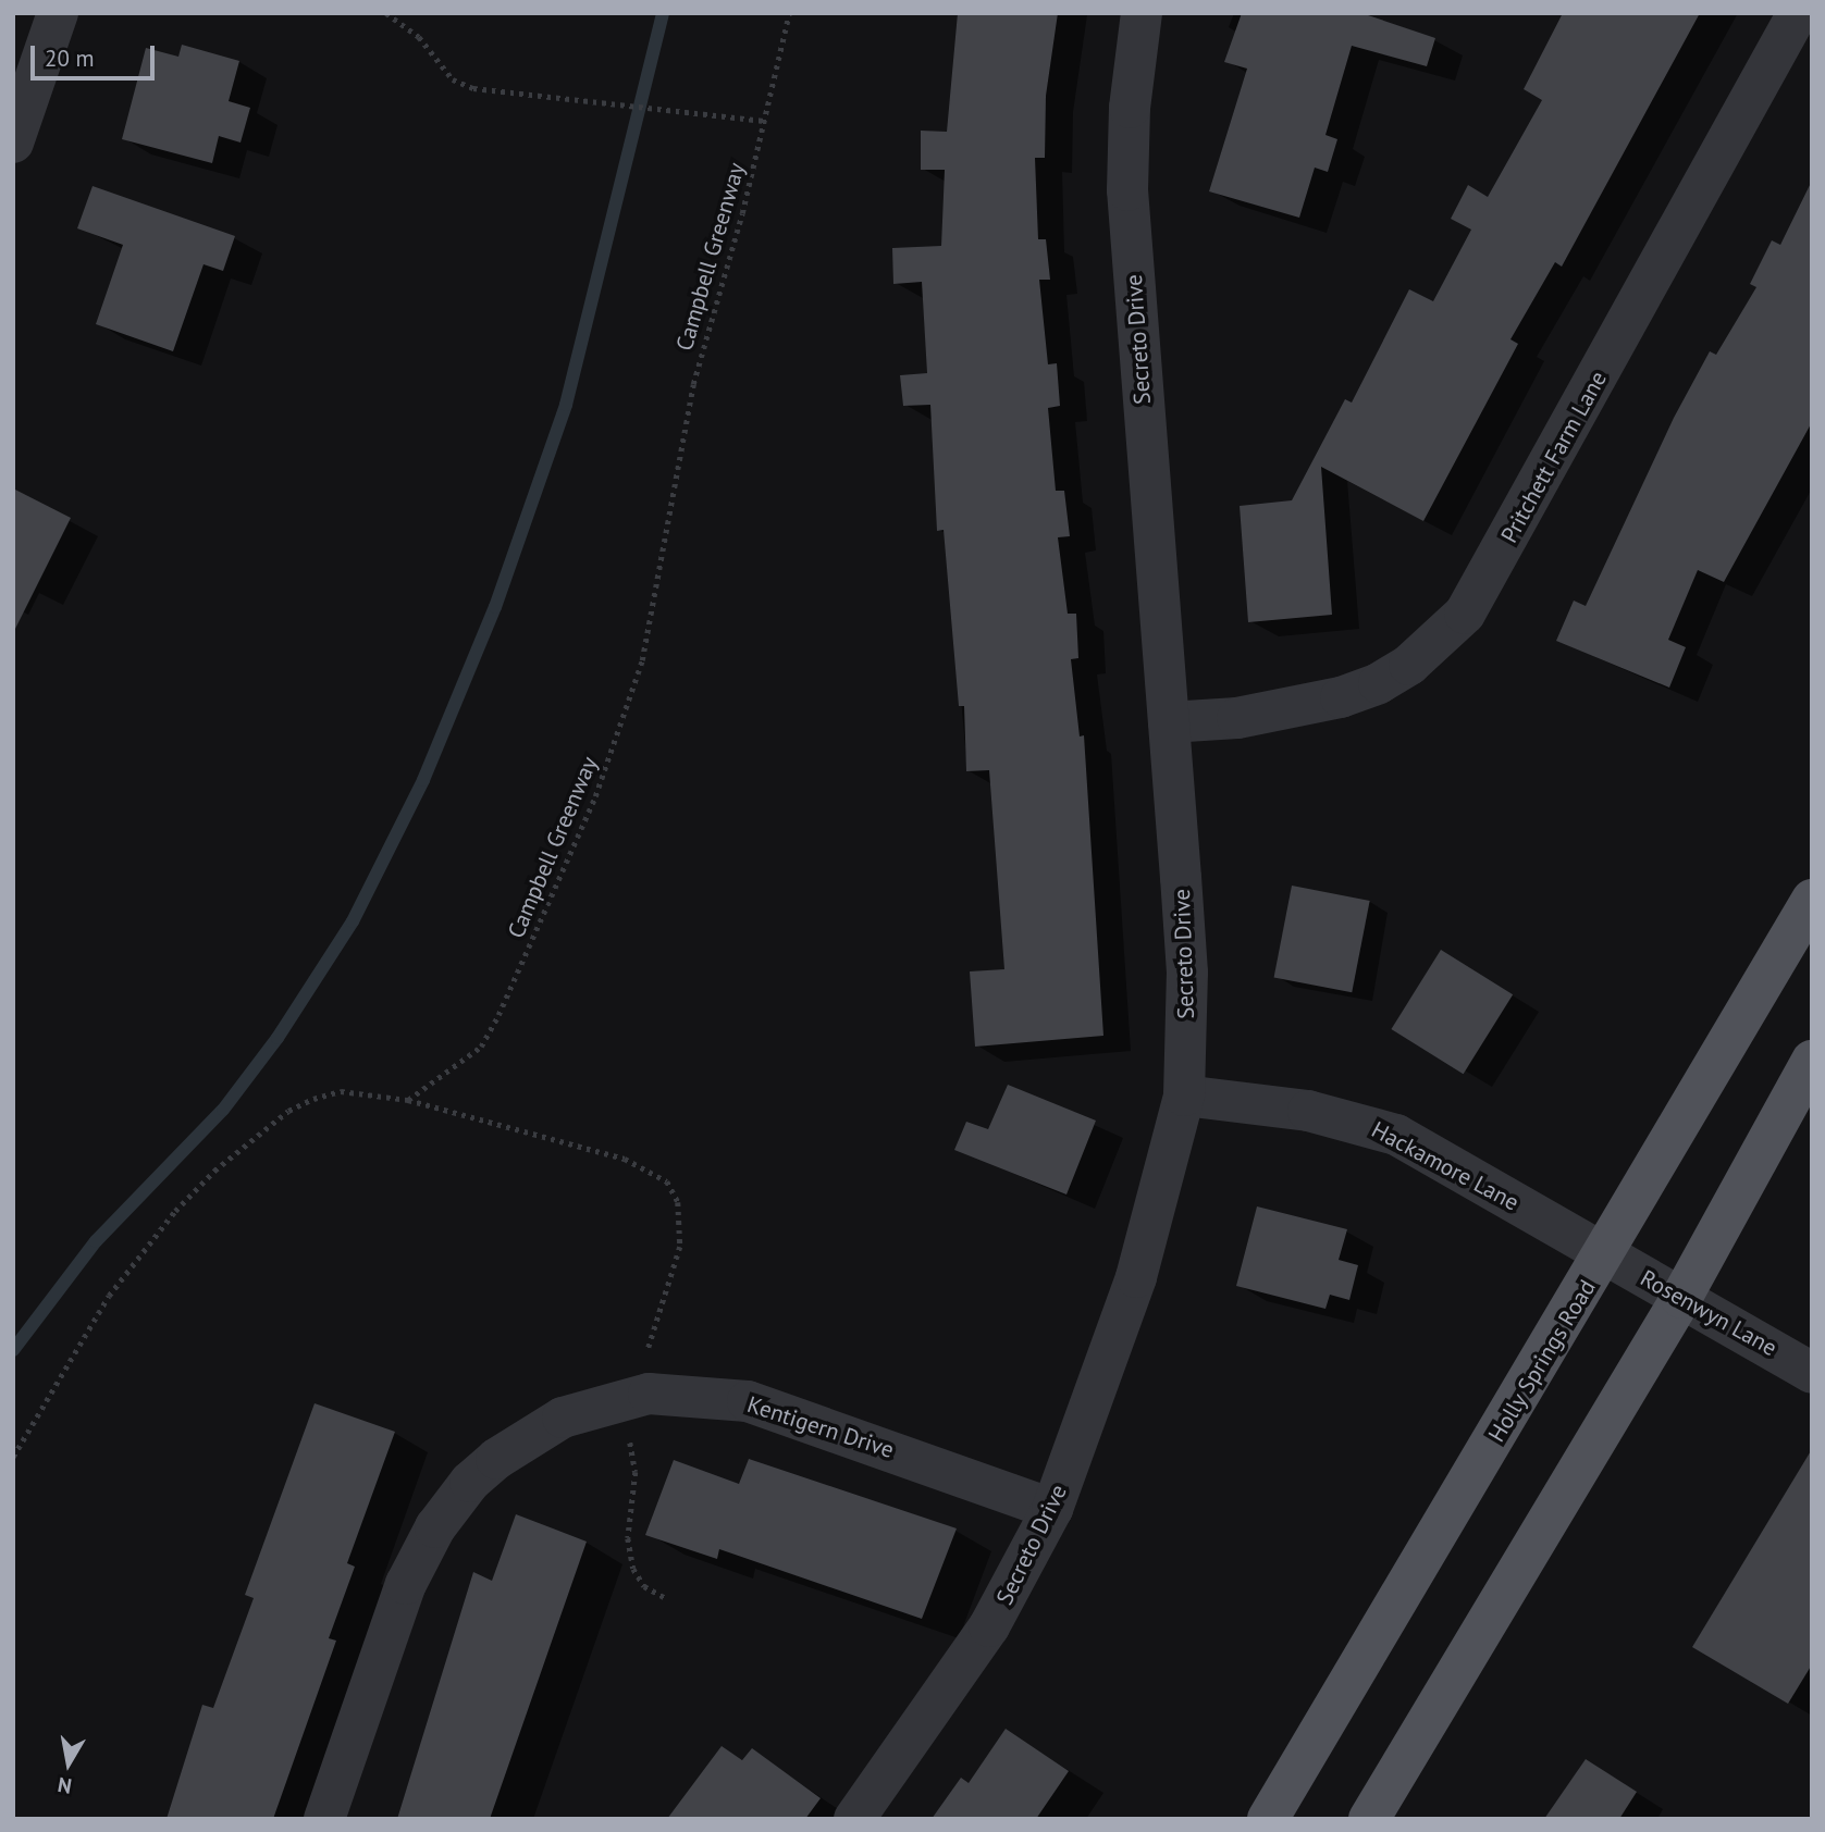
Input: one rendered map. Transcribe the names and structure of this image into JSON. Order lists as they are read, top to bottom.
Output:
{
  "streets": {
    "main road": ["Holly Springs Road"],
    "street": [
      "Secreto Drive",
      "Pritchett Farm Lane",
      "Hackamore Lane",
      "Rosenwyn Lane",
      "Kentigern Drive"
    ],
    "path": ["Campbell Greenway"]
  },
  "crossings": [
    ["Secreto Drive", "Pritchett Farm Lane"],
    ["Secreto Drive", "Hackamore Lane"],
    ["Secreto Drive", "Kentigern Drive"],
    ["Hackamore Lane", "Rosenwyn Lane"],
    ["Hackamore Lane", "Holly Springs Road"],
    ["Rosenwyn Lane", "Holly Springs Road"]
  ],
  "scale_bar": "20 m",
  "north": "bottom"
}
